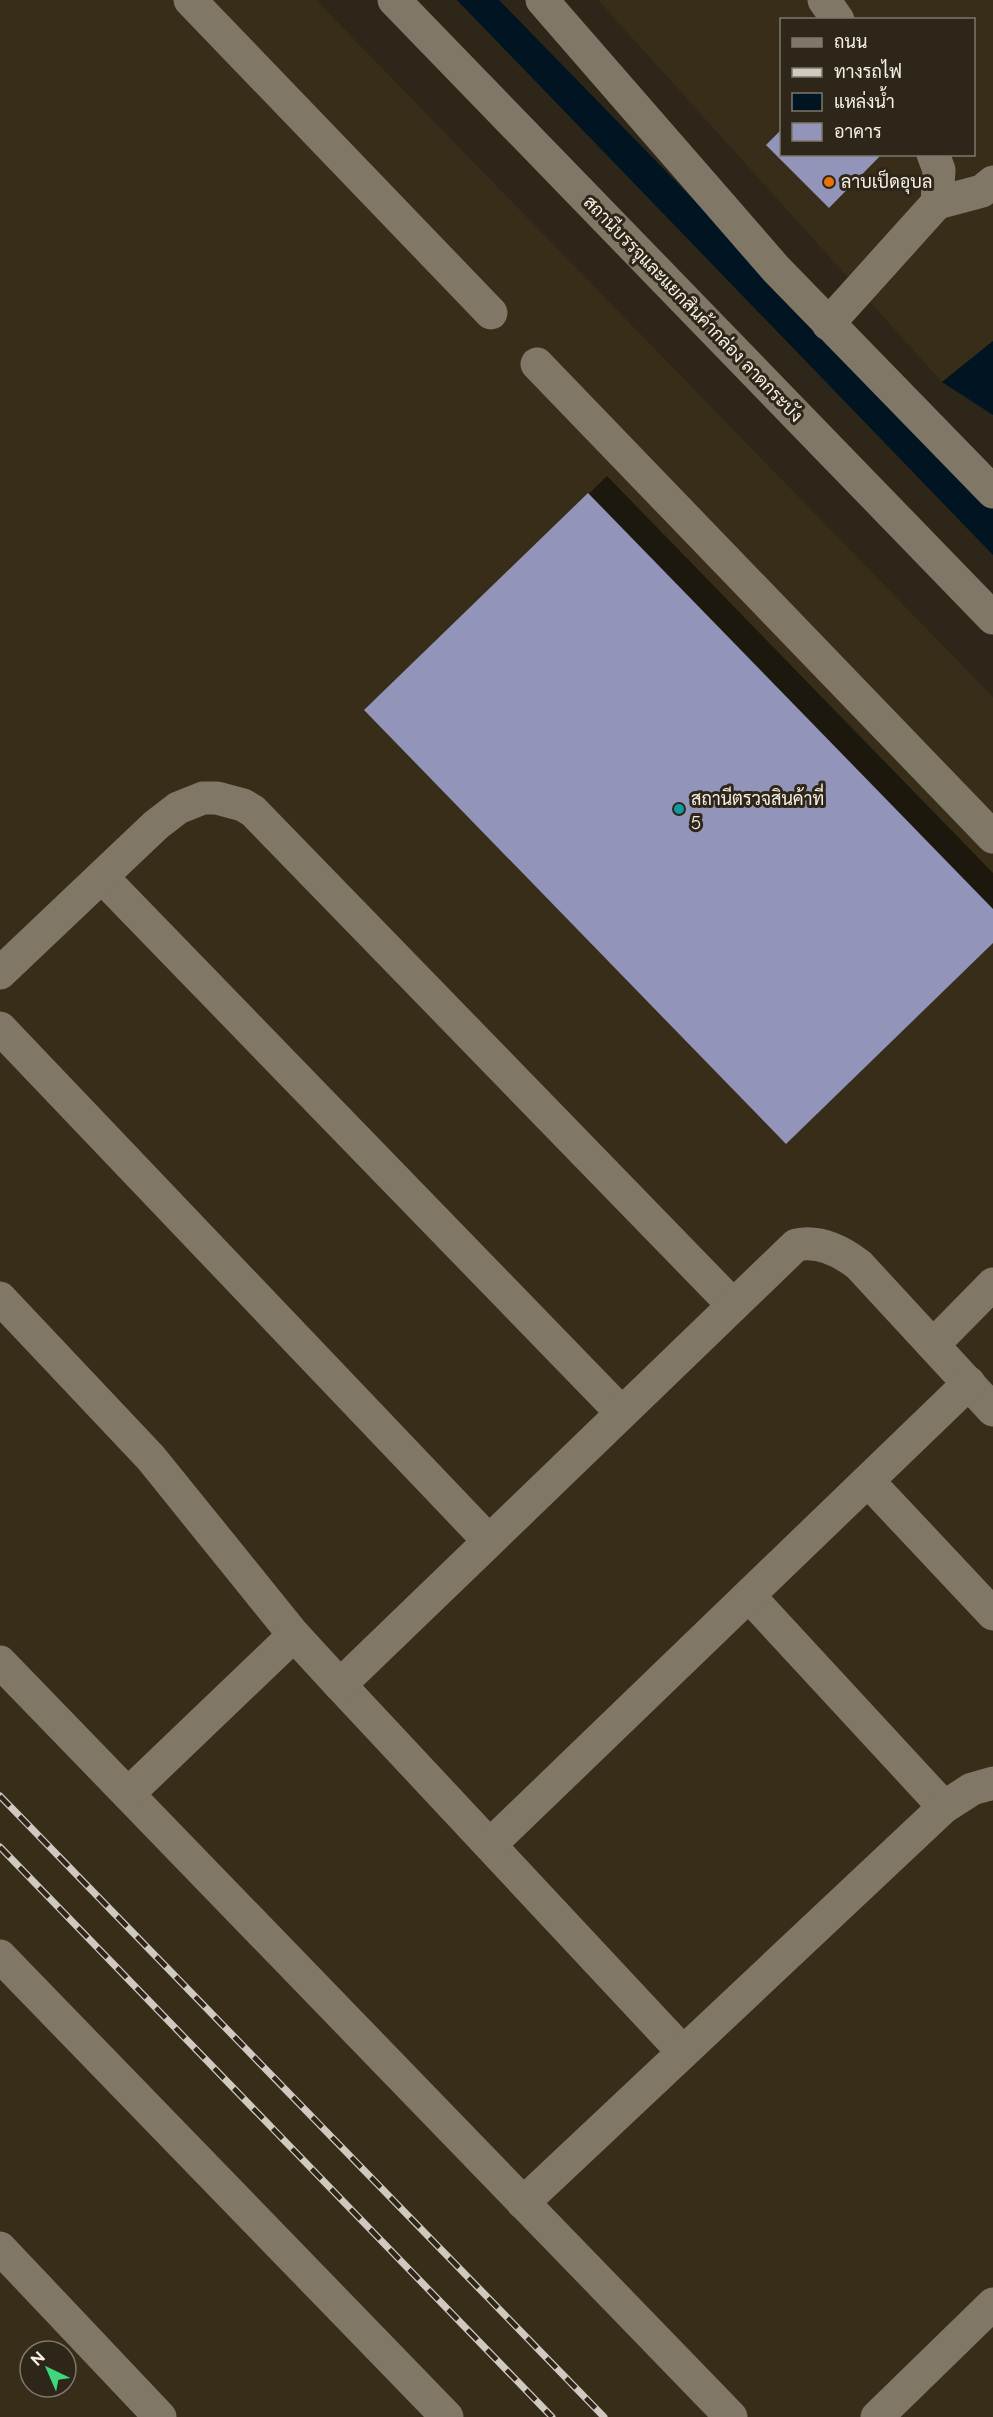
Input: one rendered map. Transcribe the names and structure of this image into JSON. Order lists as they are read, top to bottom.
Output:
{
  "streets": {
    "street": ["สถานีบรรจุและแยกสินค้ากล่อง ลาดกระบัง"]
  },
  "places": ["ลาบเป็ดอุบล", "สถานีตรวจสินค้าที่ 5"],
  "legend": [
    "ถนน",
    "ทางรถไฟ",
    "แหล่งน้ำ",
    "อาคาร"
  ],
  "north": "top left"
}
